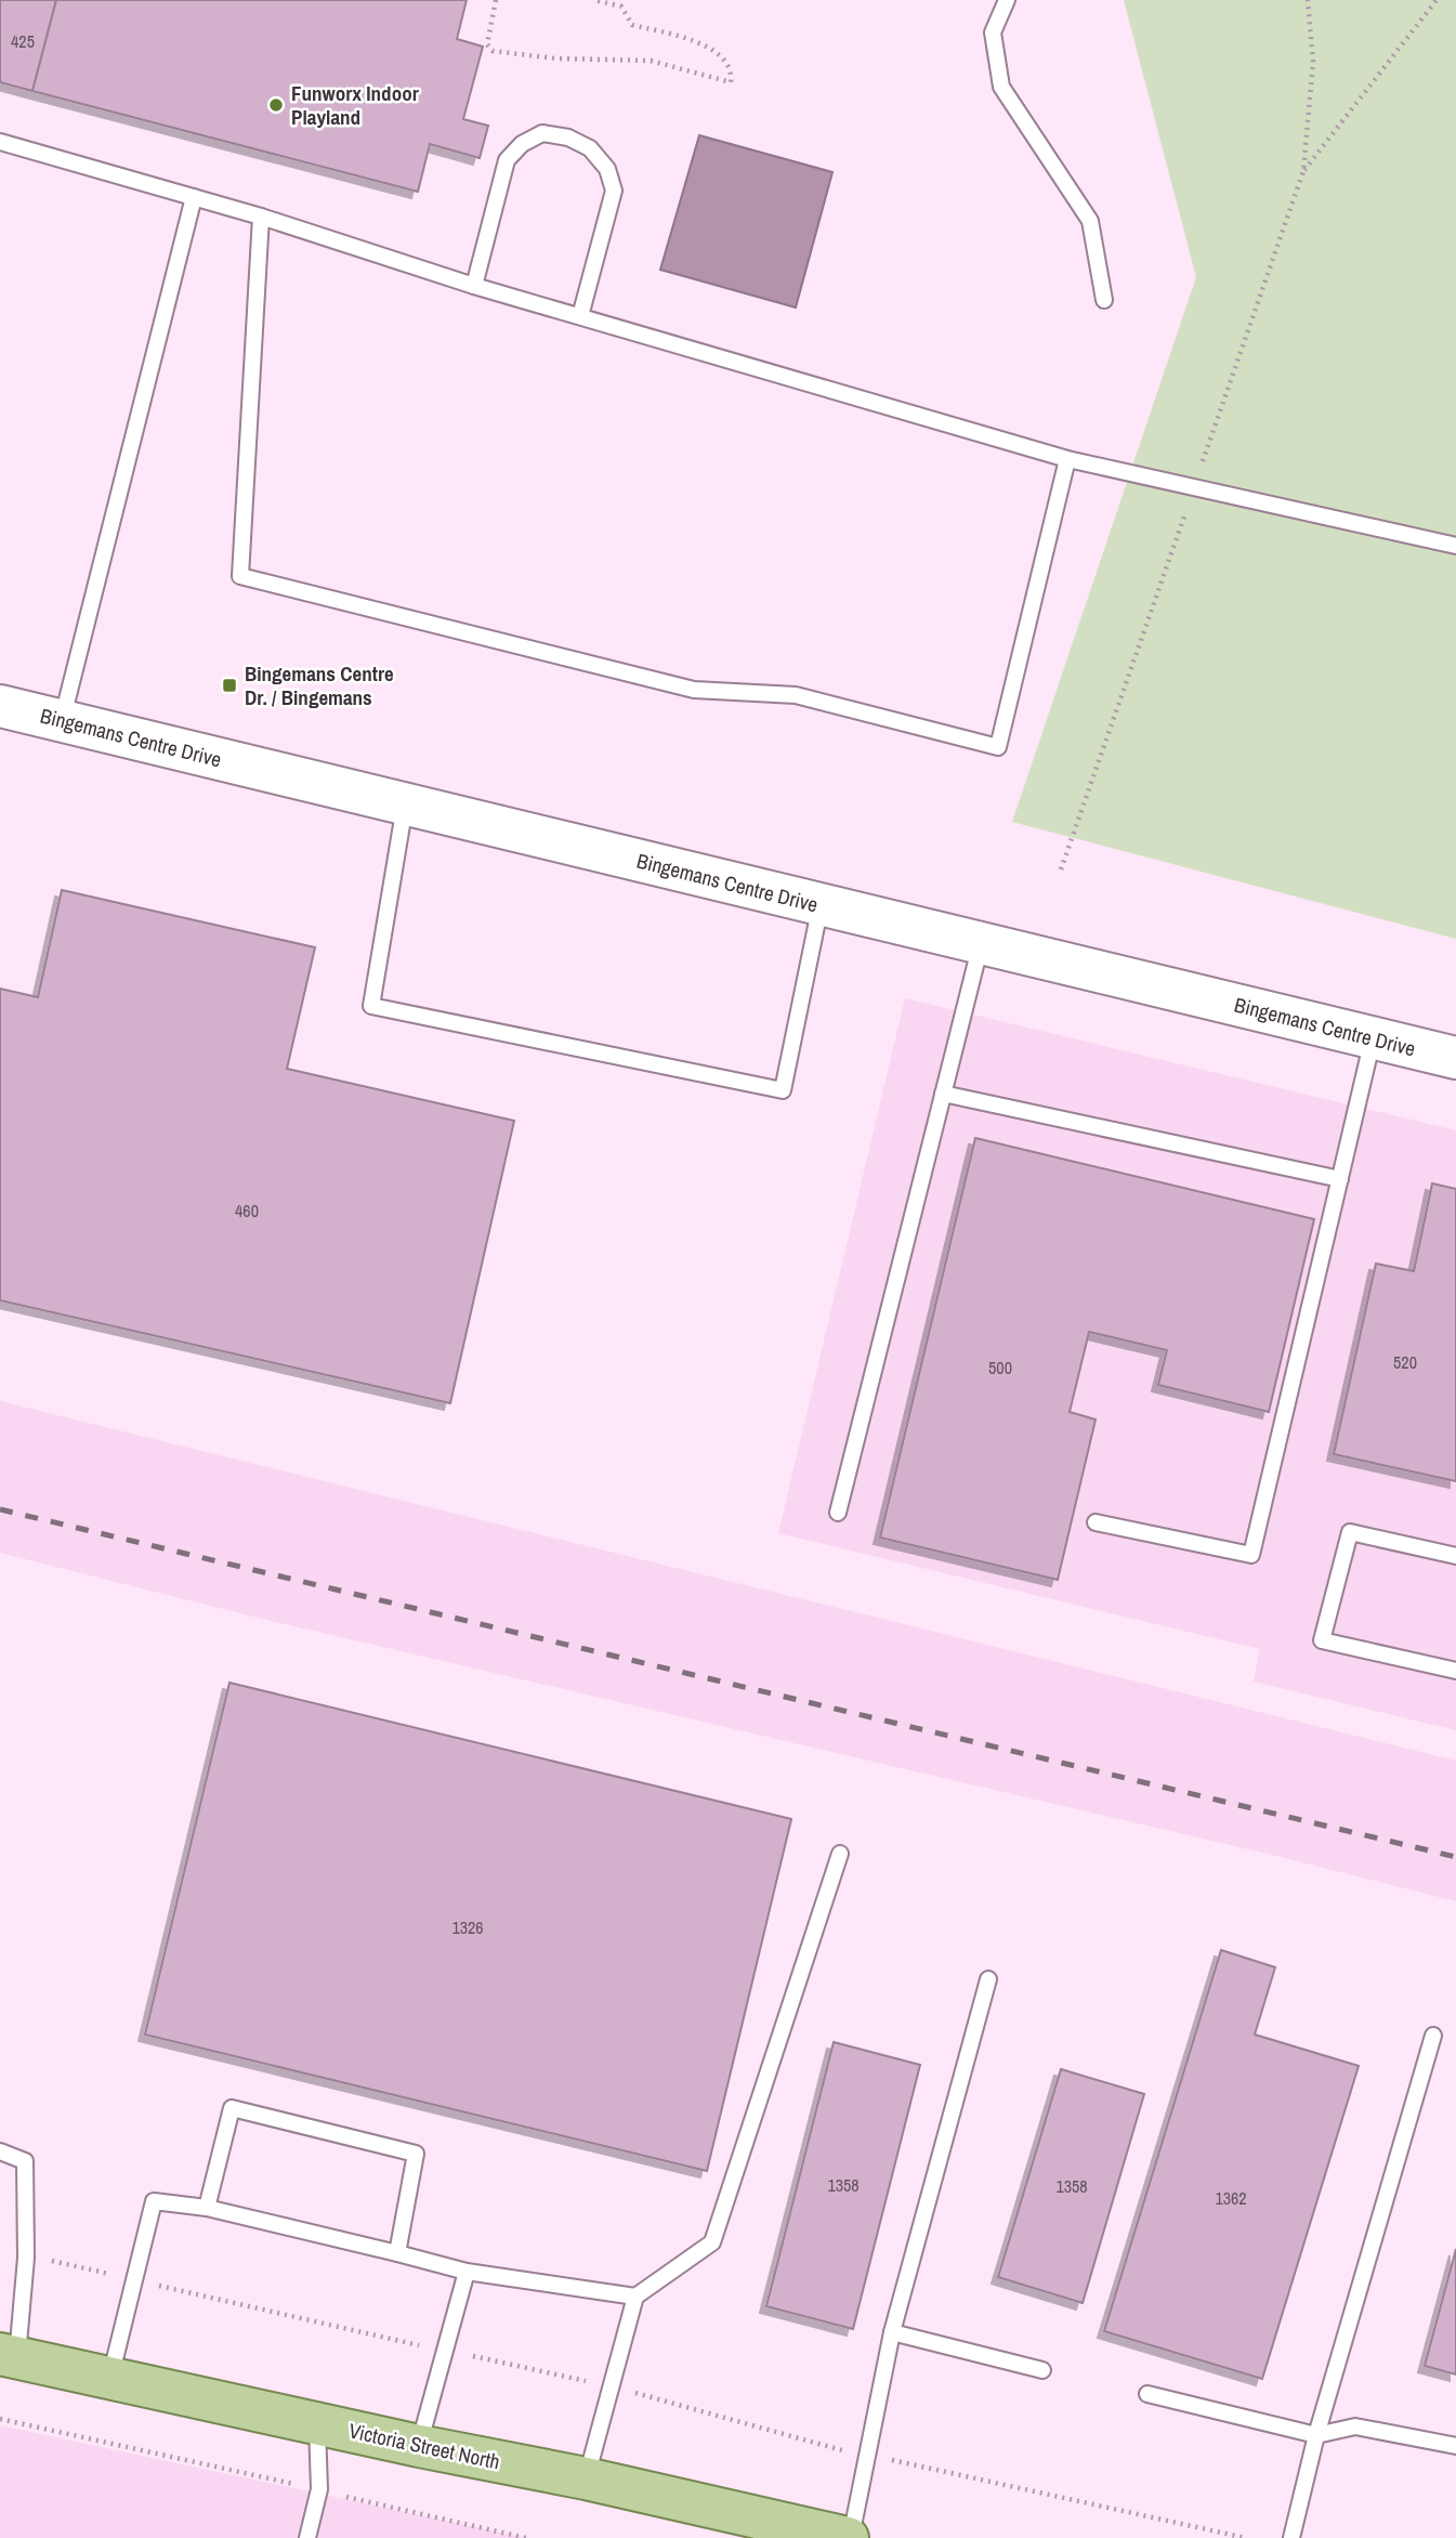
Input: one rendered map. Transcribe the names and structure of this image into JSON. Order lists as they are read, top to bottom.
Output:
{
  "streets": {
    "main road": ["Bingemans Centre Drive", "Victoria Street North"]
  },
  "places": {
    "other": ["Funworx Indoor Playland"],
    "transit": ["Bingemans Centre Dr. / Bingemans"]
  },
  "house_numbers": [
    "425",
    "460",
    "520",
    "500",
    "1326",
    "1358",
    "1358",
    "1362"
  ]
}
